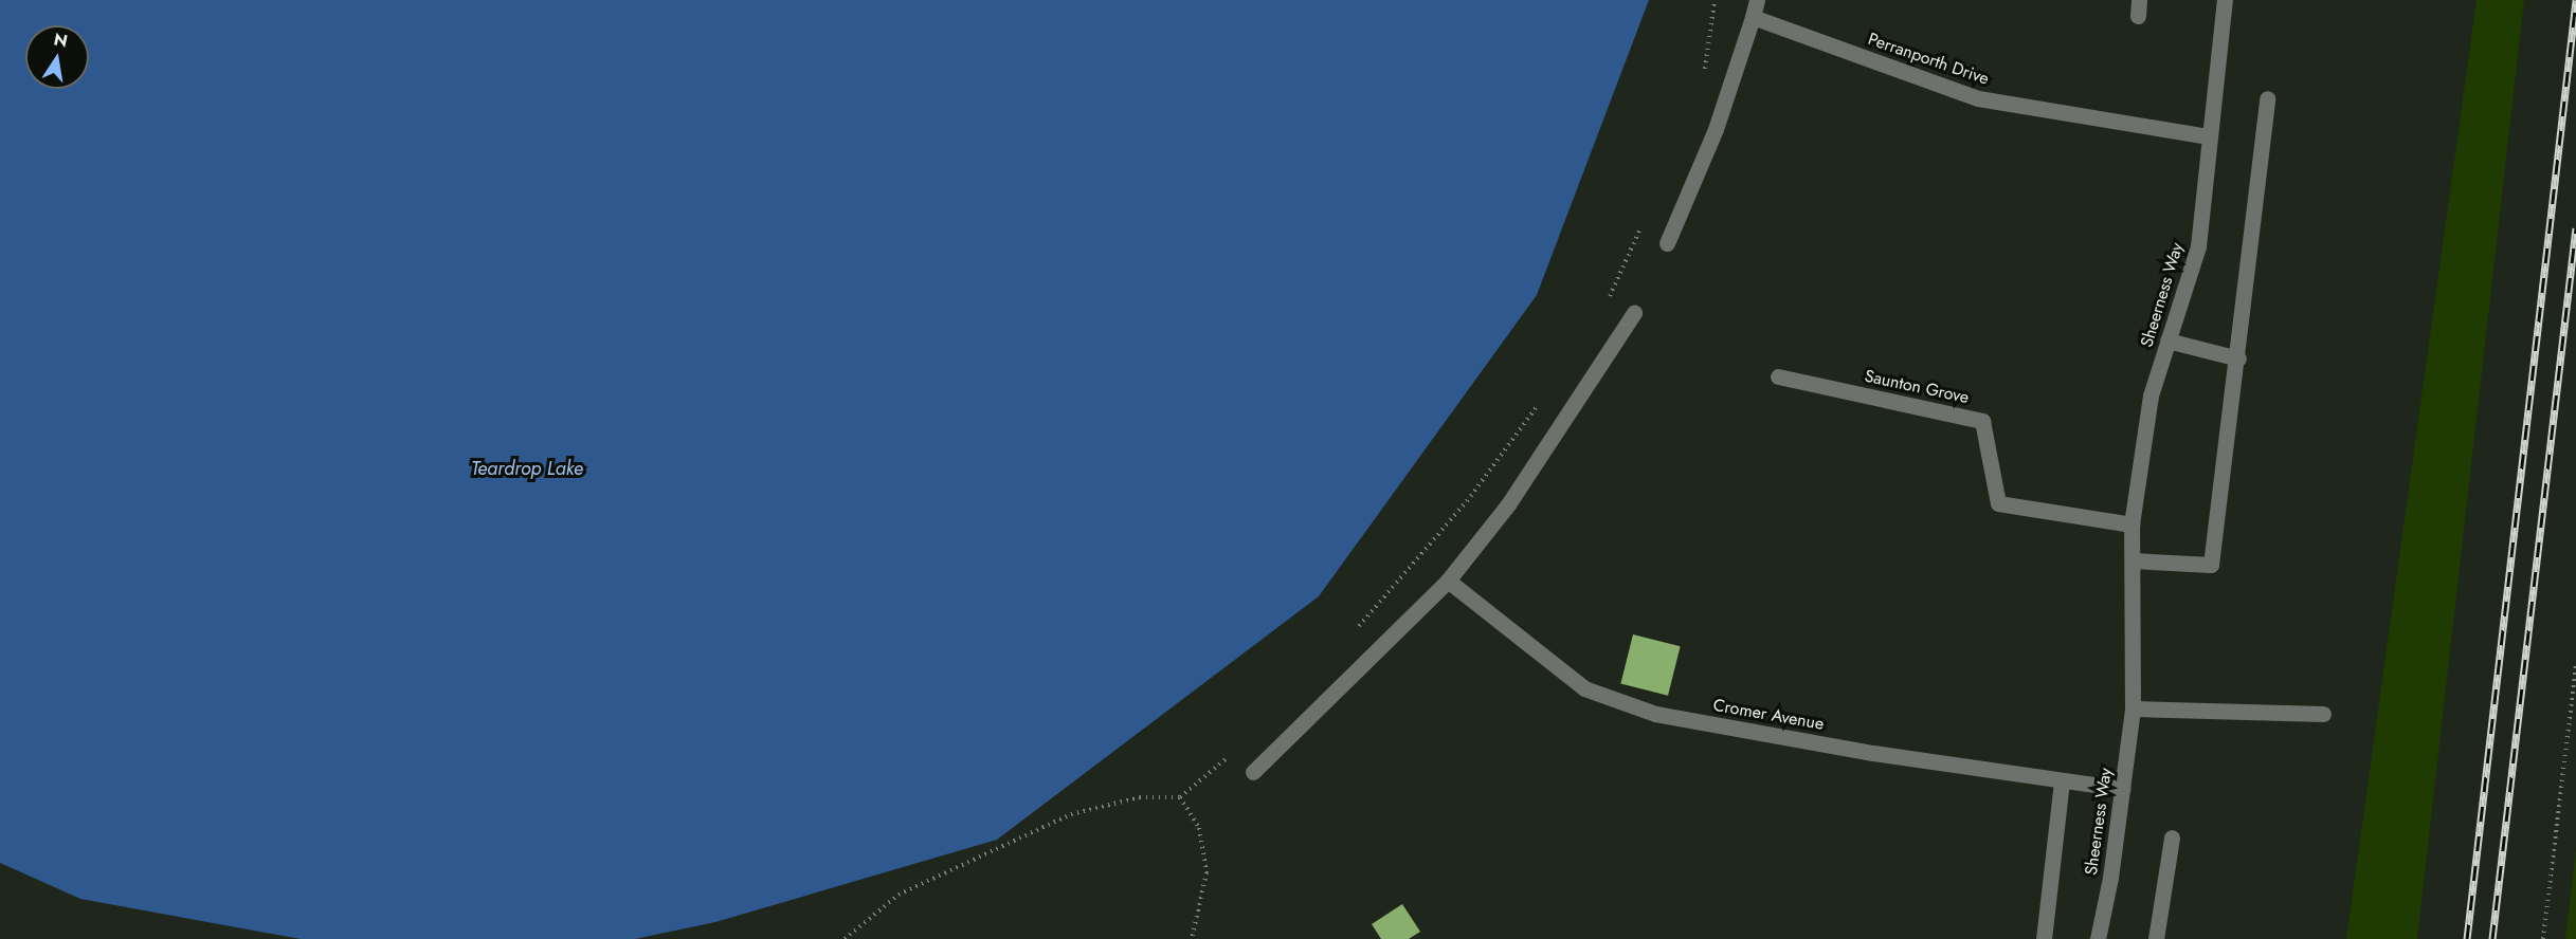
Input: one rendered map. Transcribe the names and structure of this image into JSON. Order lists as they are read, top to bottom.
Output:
{
  "streets": {
    "street": [
      "Perranporth Drive",
      "Sheerness Way",
      "Saunton Grove",
      "Cromer Avenue"
    ]
  },
  "crossings": [
    ["Perranporth Drive", "Sheerness Way"],
    ["Sheerness Way", "Saunton Grove"],
    ["Sheerness Way", "Cromer Avenue"]
  ],
  "water": ["Teardrop Lake"],
  "north": "top"
}
